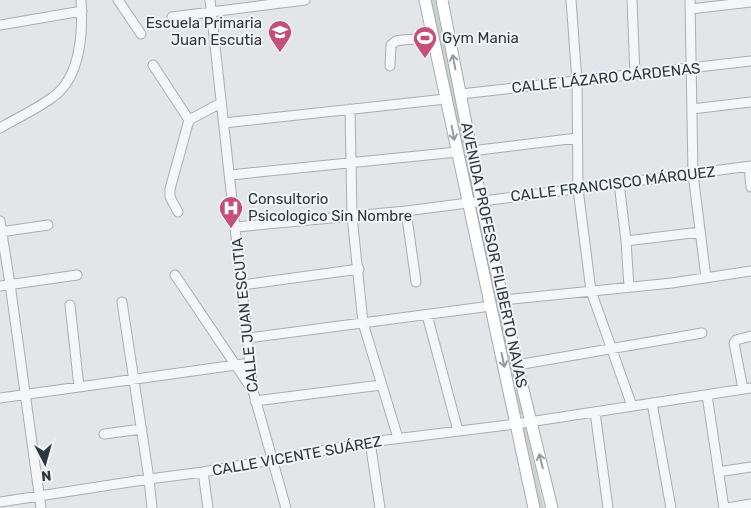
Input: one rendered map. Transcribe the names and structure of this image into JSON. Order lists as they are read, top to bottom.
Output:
{
  "streets": {
    "main road": ["AVENIDA PROFESOR FILIBERTO NAVAS"],
    "street": [
      "CALLE LÁZARO CÁRDENAS",
      "CALLE FRANCISCO MÁRQUEZ",
      "CALLE JUAN ESCUTIA",
      "CALLE VICENTE SUÁREZ"
    ]
  },
  "crossings": [
    ["CALLE LÁZARO CÁRDENAS", "AVENIDA PROFESOR FILIBERTO NAVAS"],
    ["CALLE FRANCISCO MÁRQUEZ", "AVENIDA PROFESOR FILIBERTO NAVAS"],
    ["CALLE FRANCISCO MÁRQUEZ", "CALLE JUAN ESCUTIA"],
    ["AVENIDA PROFESOR FILIBERTO NAVAS", "CALLE VICENTE SUÁREZ"],
    ["CALLE JUAN ESCUTIA", "CALLE VICENTE SUÁREZ"]
  ],
  "places": {
    "school or university": ["Escuela Primaria Juan Escutia"],
    "sports": ["Gym Mania"],
    "hospital": ["Consultorio Psicologico Sin Nombre"]
  },
  "north": "bottom"
}
